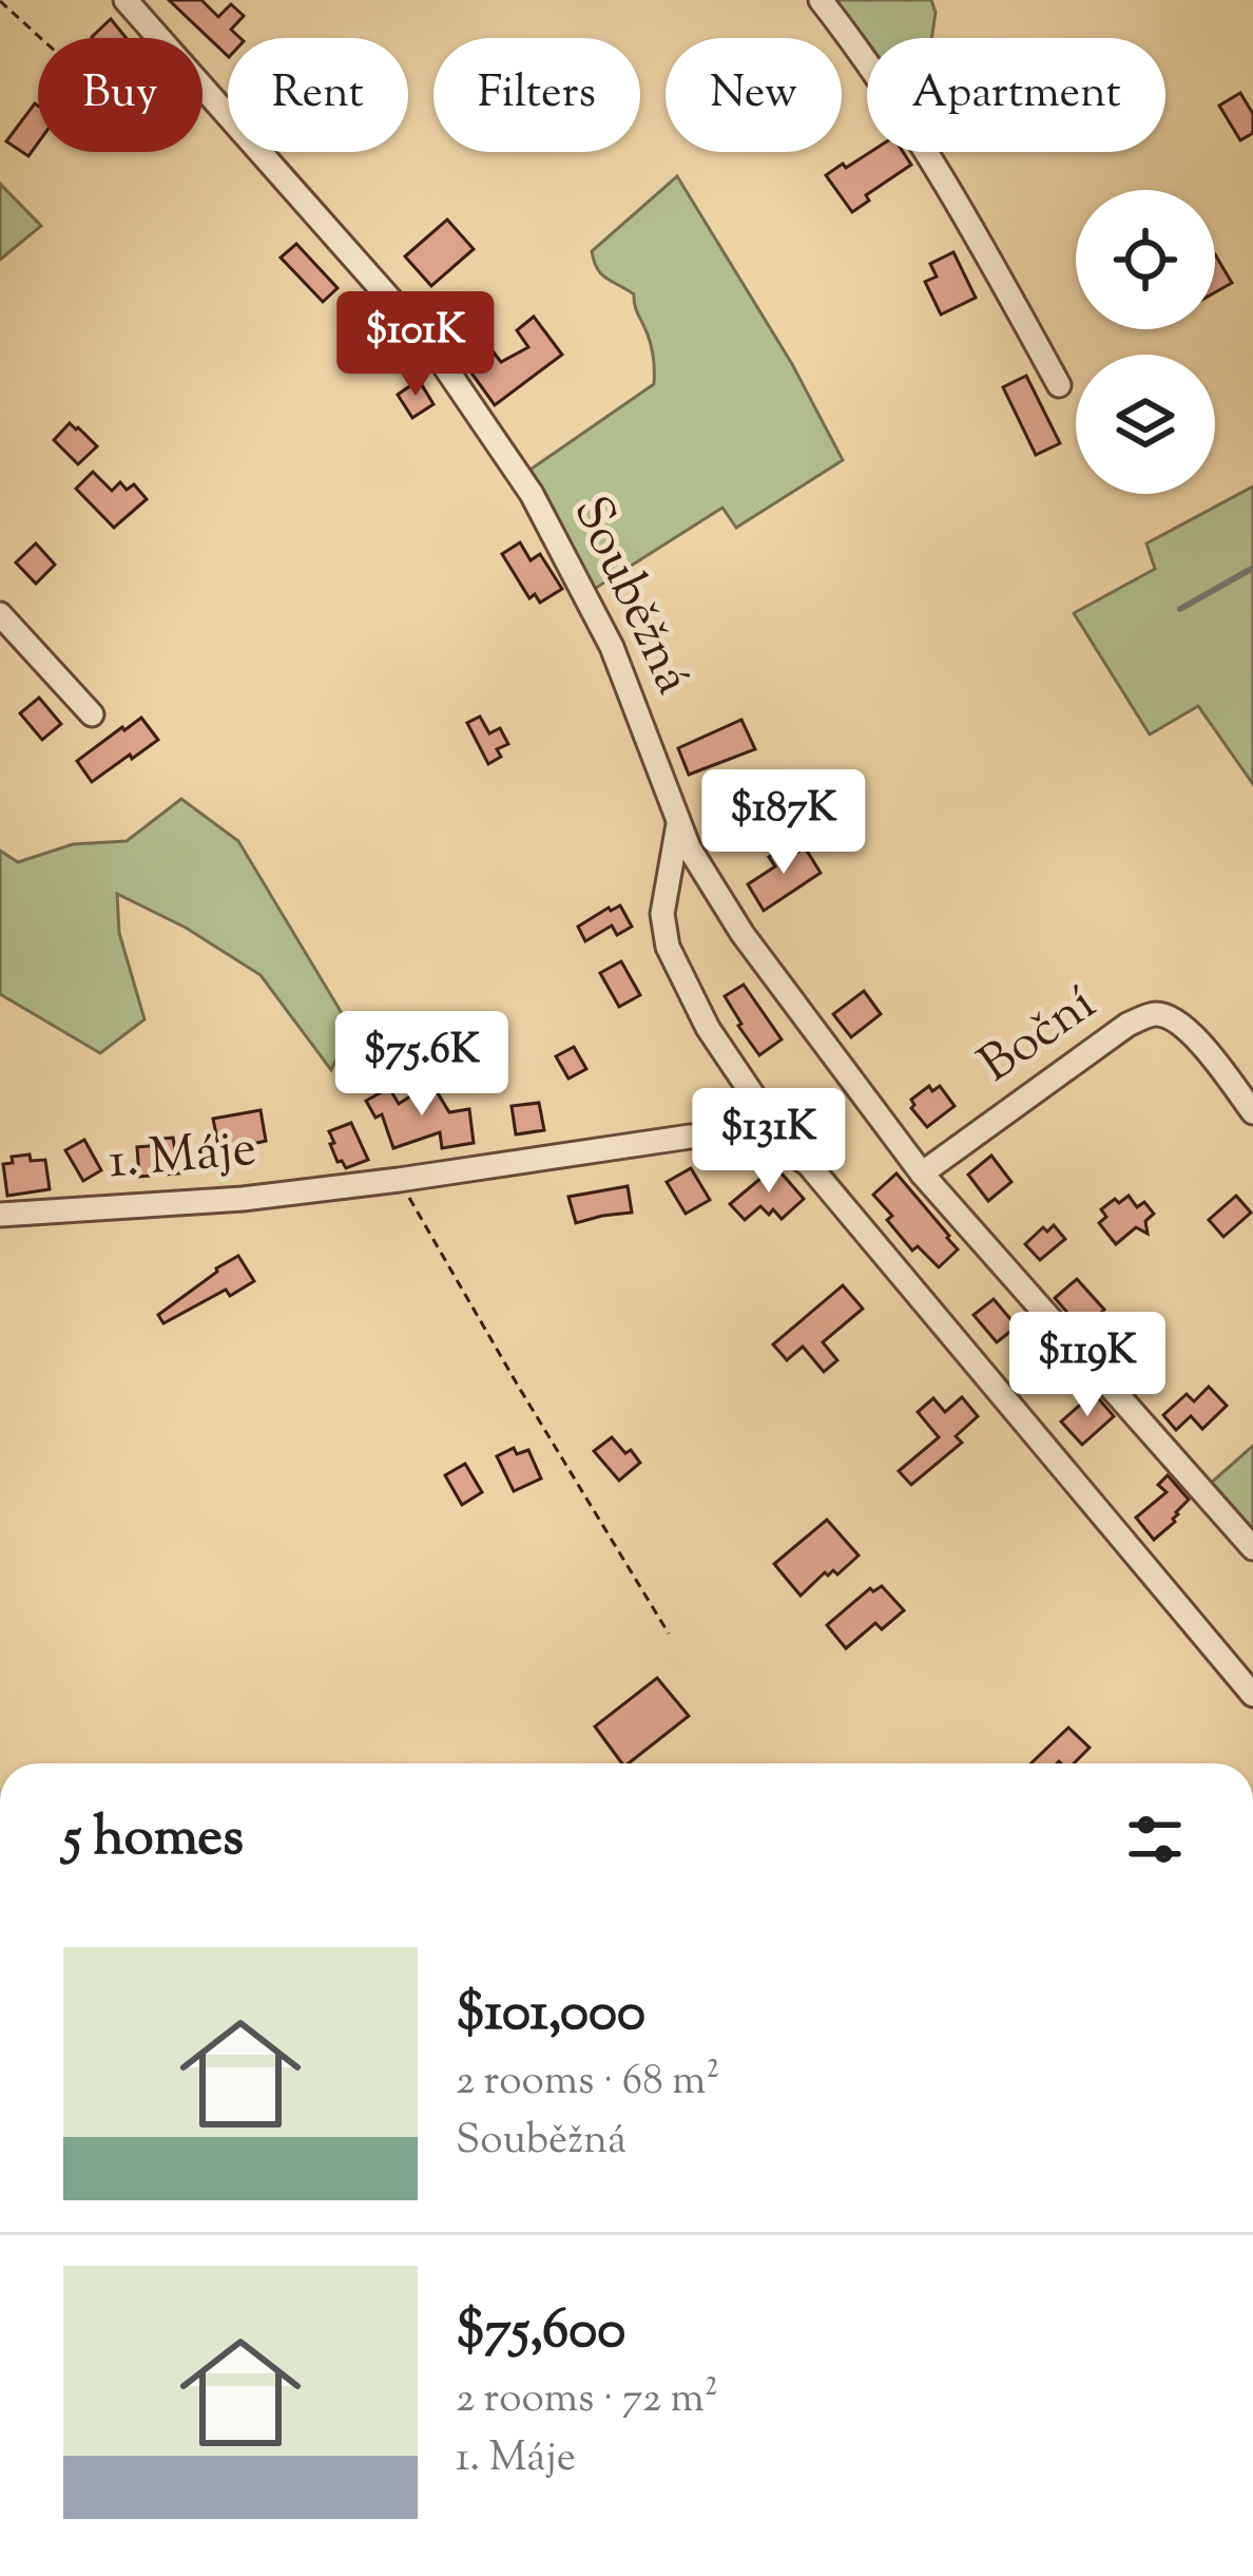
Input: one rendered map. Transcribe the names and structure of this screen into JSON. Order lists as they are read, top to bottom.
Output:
{
  "streets": {
    "street": ["Souběžná", "Boční", "1. Máje"]
  },
  "crossings": [
    ["Souběžná", "Boční"]
  ],
  "page": {
    "chip": [
      "Buy",
      "Rent",
      "Filters",
      "New",
      "Apartment"
    ],
    "price": [
      "$101K",
      "$187K",
      "$75.6K",
      "$131K",
      "$119K"
    ],
    "heading": "5 homes",
    "list": [
      {
        "name": "$101,000",
        "note": "2 rooms · 68 m² · Souběžná"
      },
      {
        "name": "$75,600",
        "note": "2 rooms · 72 m² · 1. Máje"
      }
    ]
  }
}
